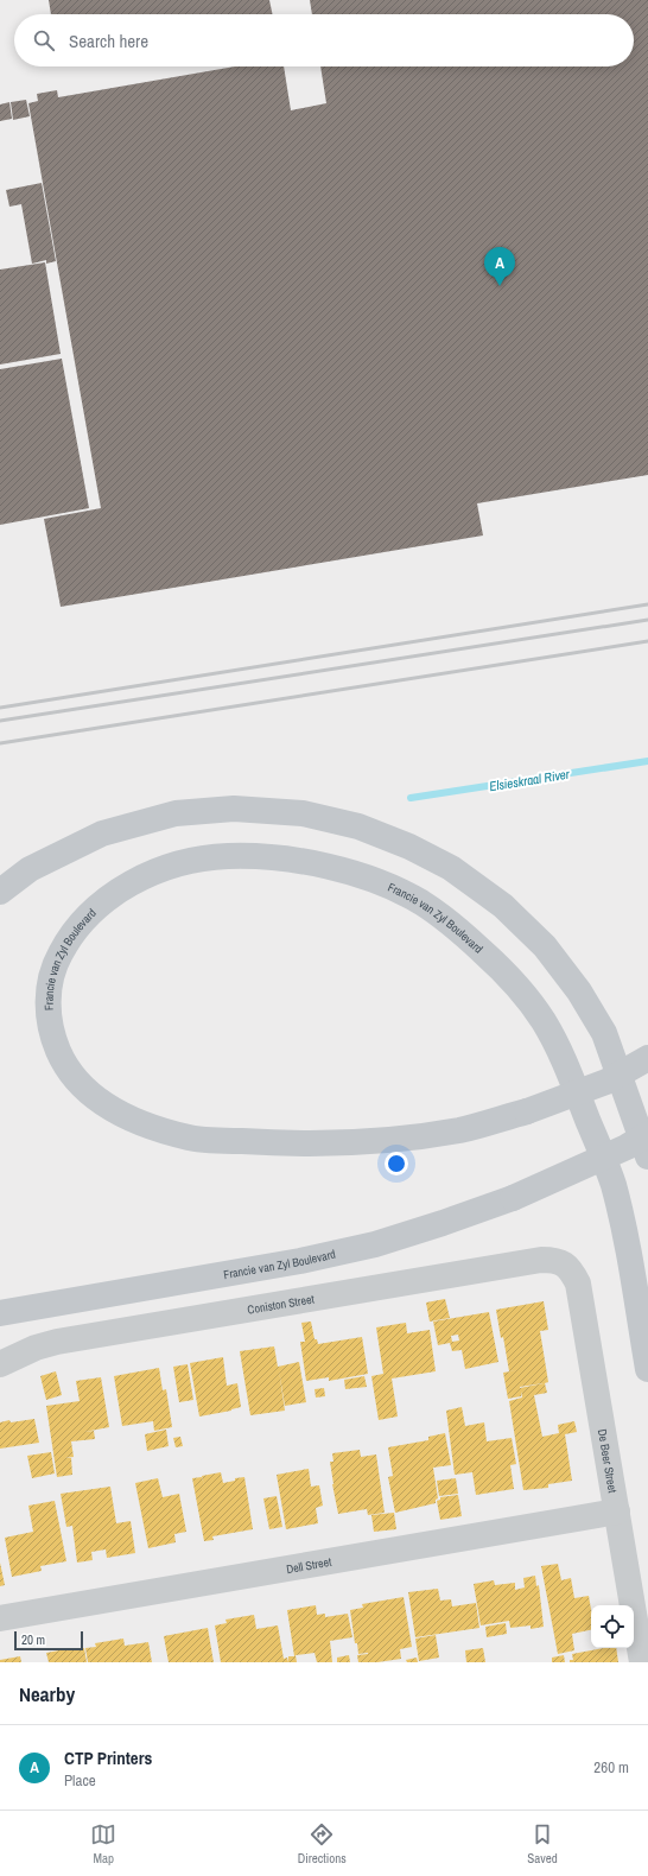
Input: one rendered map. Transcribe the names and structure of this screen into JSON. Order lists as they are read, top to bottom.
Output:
{
  "streets": {
    "main road": ["Francie van Zyl Boulevard"],
    "street": ["Coniston Street", "De Beer Street", "Dell Street"]
  },
  "crossings": [
    ["Coniston Street", "De Beer Street"],
    ["De Beer Street", "Dell Street"]
  ],
  "water": ["Elsieskraal River"],
  "scale_bar": "20 m",
  "page": {
    "search": "Search here",
    "pins": "A",
    "scale": "20 m",
    "heading": "Nearby",
    "list": [
      {
        "mark": "A",
        "name": "CTP Printers",
        "note": "Place",
        "value": "260 m"
      }
    ],
    "nav": ["Map", "Directions", "Saved"]
  }
}
